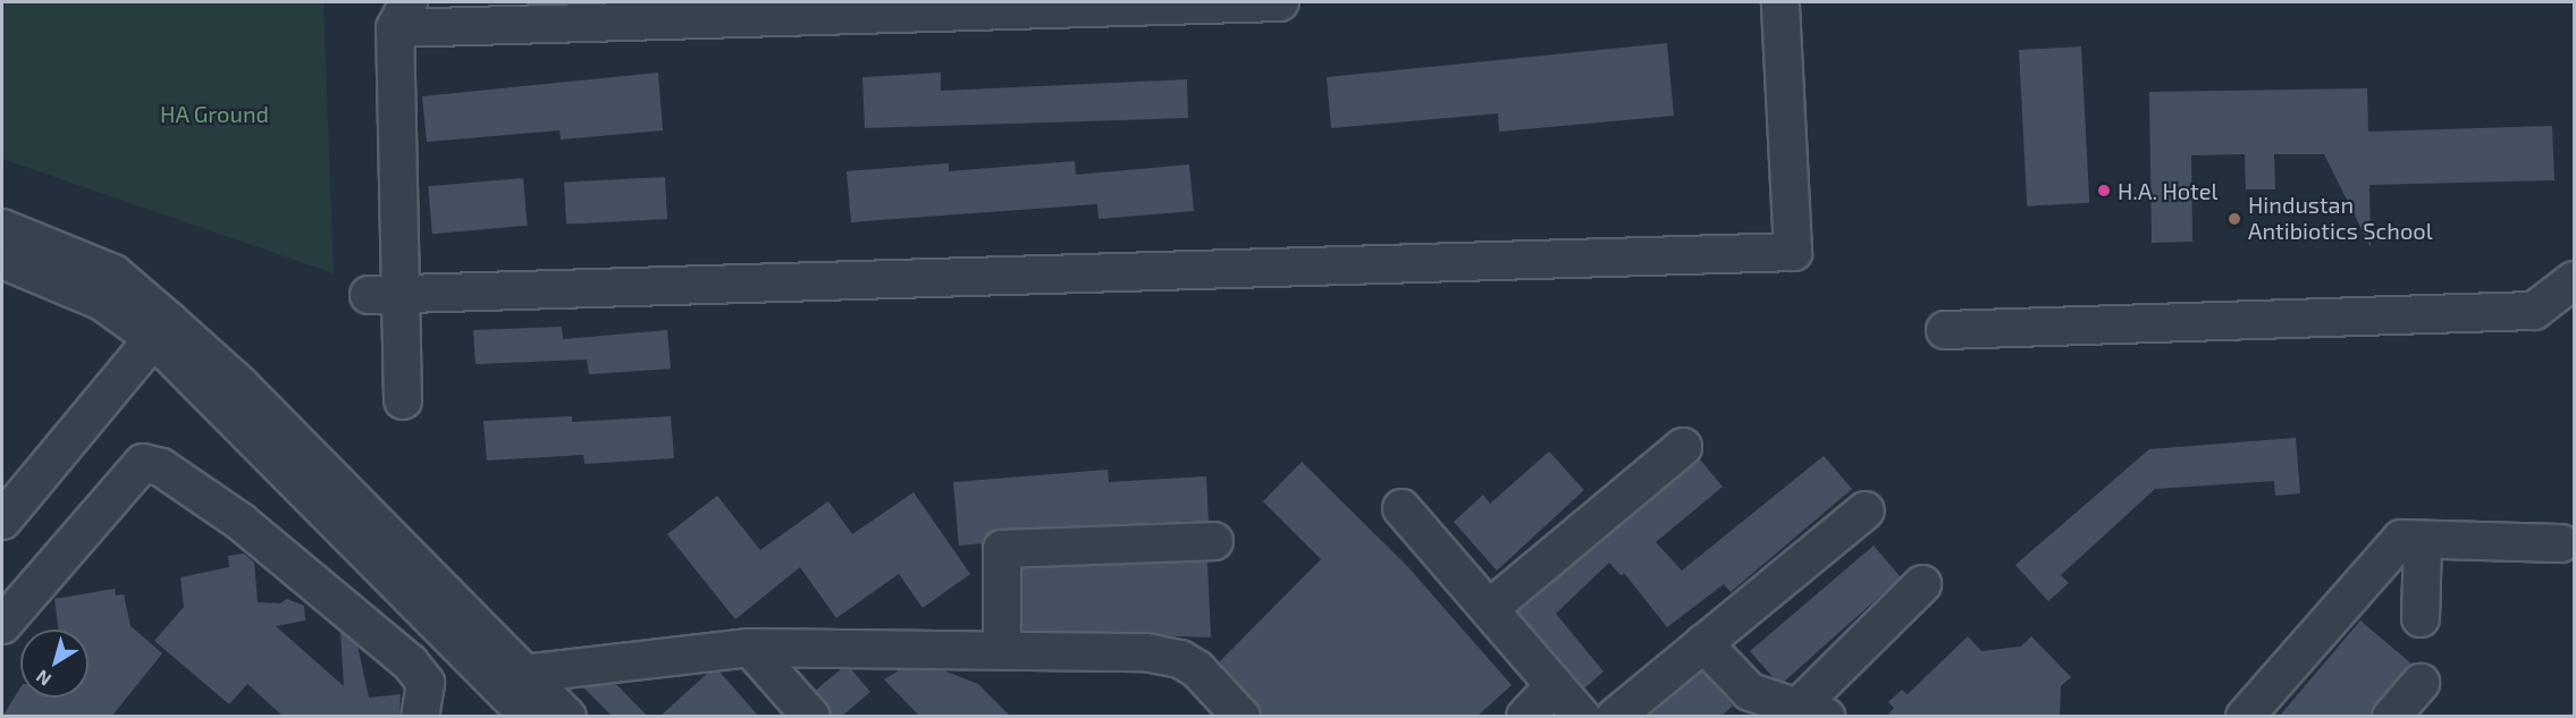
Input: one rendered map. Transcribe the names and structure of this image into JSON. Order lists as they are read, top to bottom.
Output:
{
  "parks": ["HA Ground"],
  "places": ["H.A. Hotel", "Hindustan Antibiotics School"],
  "north": "bottom left"
}
